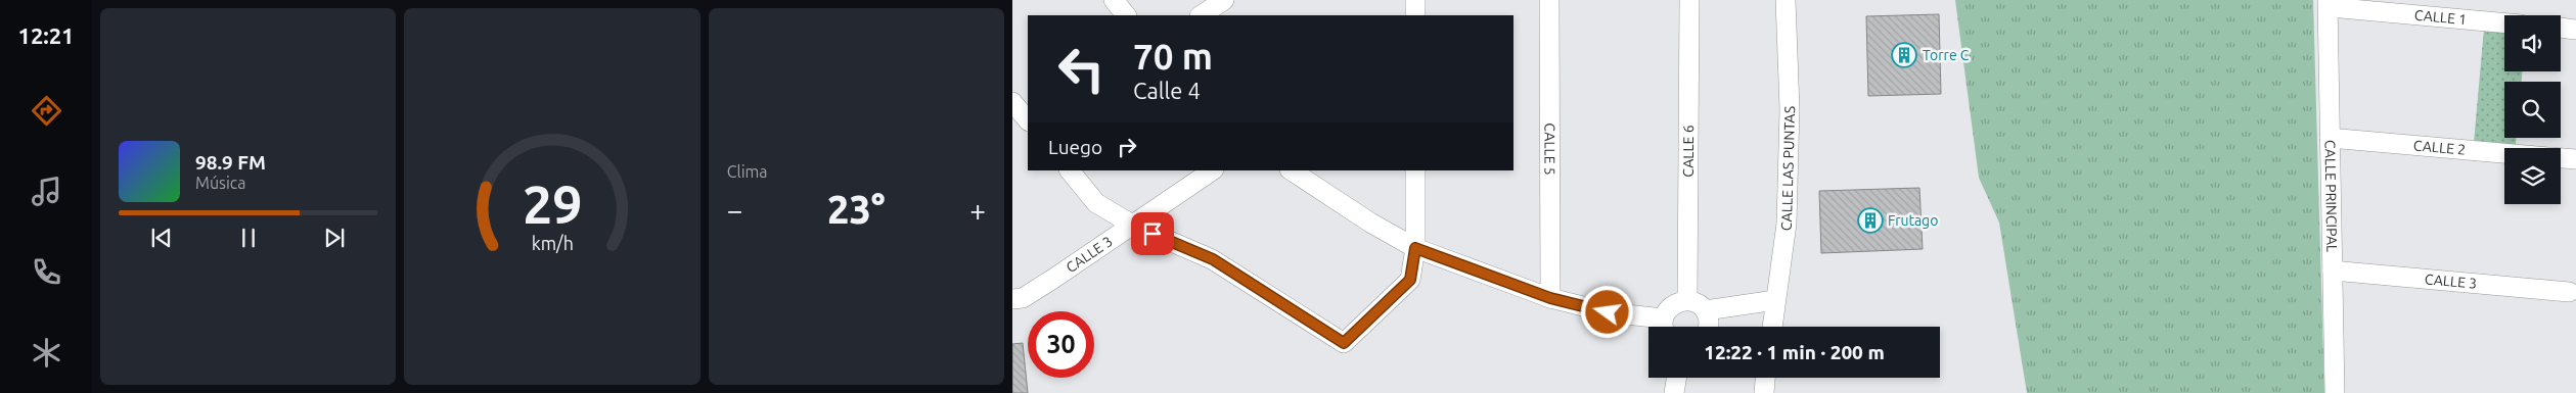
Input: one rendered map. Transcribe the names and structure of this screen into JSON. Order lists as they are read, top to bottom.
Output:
{
  "streets": {
    "street": [
      "CALLE 1",
      "CALLE 2",
      "CALLE 5",
      "CALLE 6",
      "CALLE LAS PUNTAS",
      "CALLE PRINCIPAL",
      "CALLE 3"
    ]
  },
  "crossings": [
    ["CALLE 1", "CALLE PRINCIPAL"],
    ["CALLE 2", "CALLE PRINCIPAL"],
    ["CALLE PRINCIPAL", "CALLE 3"]
  ],
  "places": {
    "building": ["Torre C", "Frutago"]
  },
  "page": {
    "tabs": "12:21",
    "tile": "Clima",
    "turn": ["70 m", "Calle 4"],
    "then": "Luego",
    "song": ["98.9 FM", "Música"],
    "heat": ["−", "23°", "+"],
    "limit": "30",
    "trip": "12:22 · 1 min · 200 m",
    "gauge": ["29", "km/h"]
  }
}
